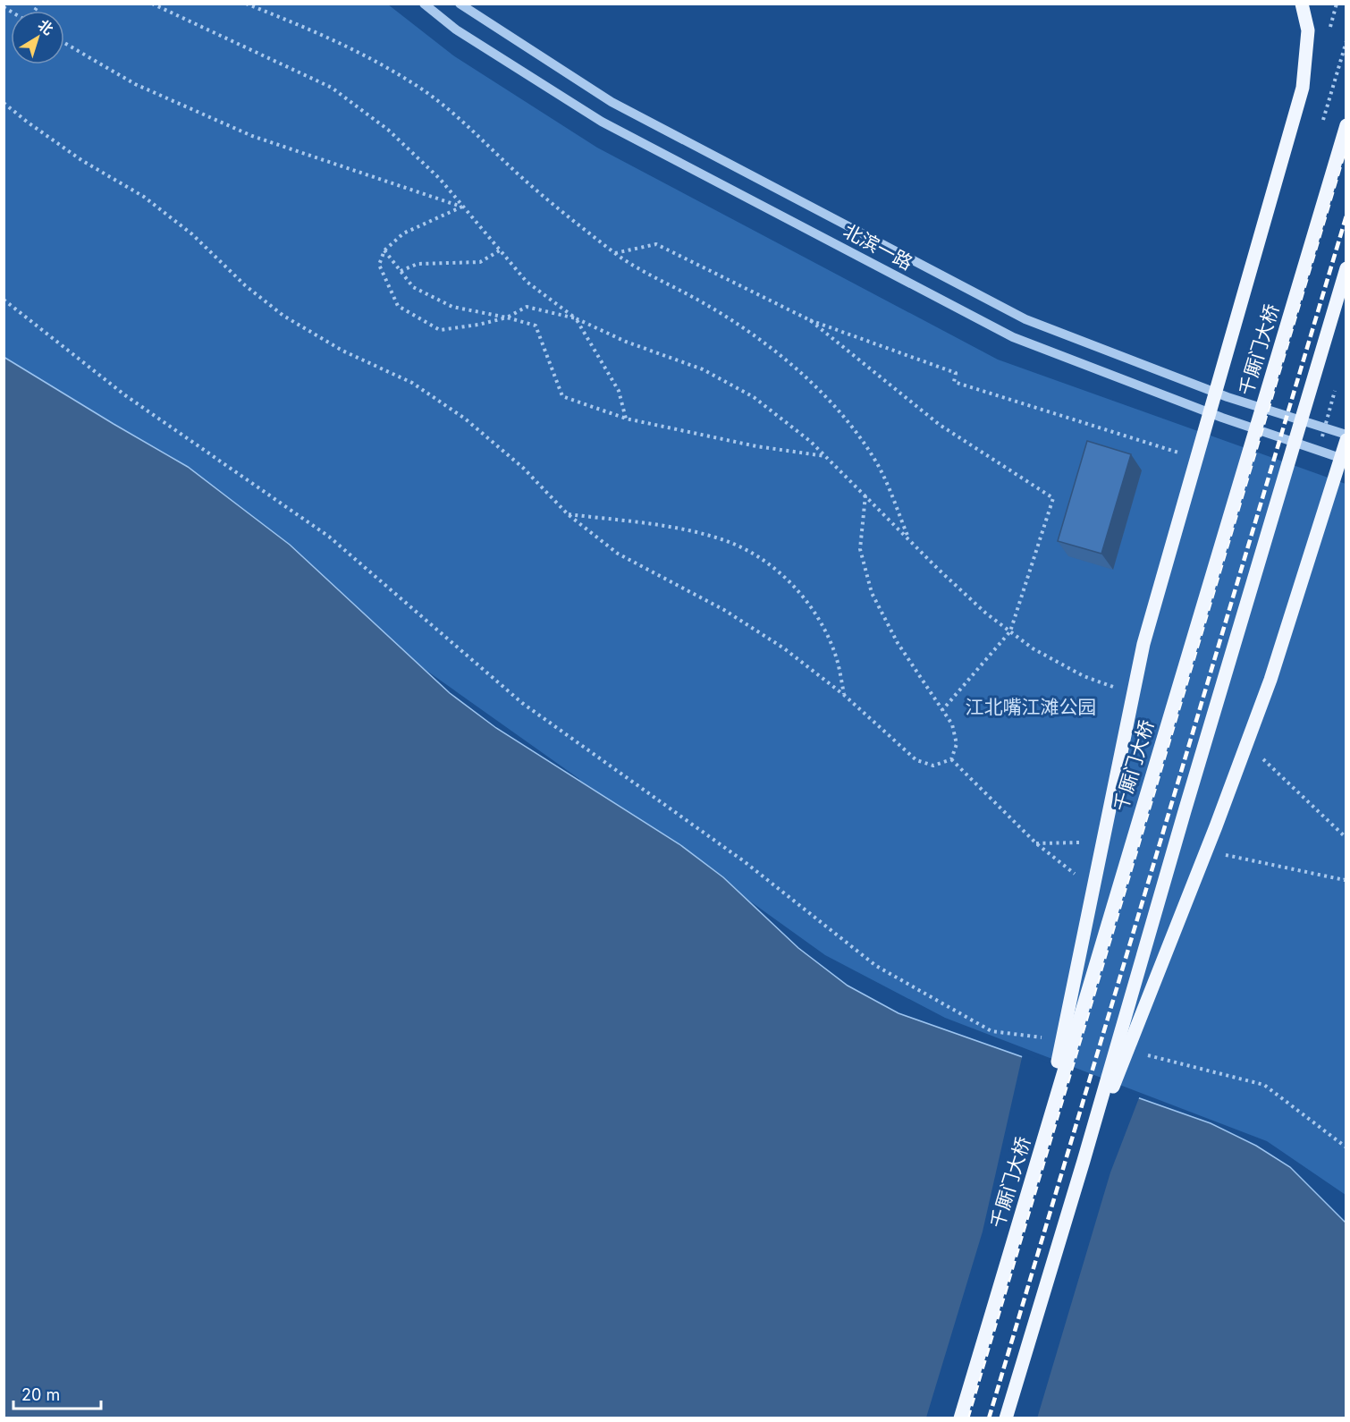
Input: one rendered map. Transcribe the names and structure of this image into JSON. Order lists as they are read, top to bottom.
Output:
{
  "streets": {
    "main road": ["千厮门大桥"],
    "street": ["北滨一路"]
  },
  "parks": ["江北嘴江滩公园"],
  "scale_bar": "20 m",
  "north": "top right"
}
